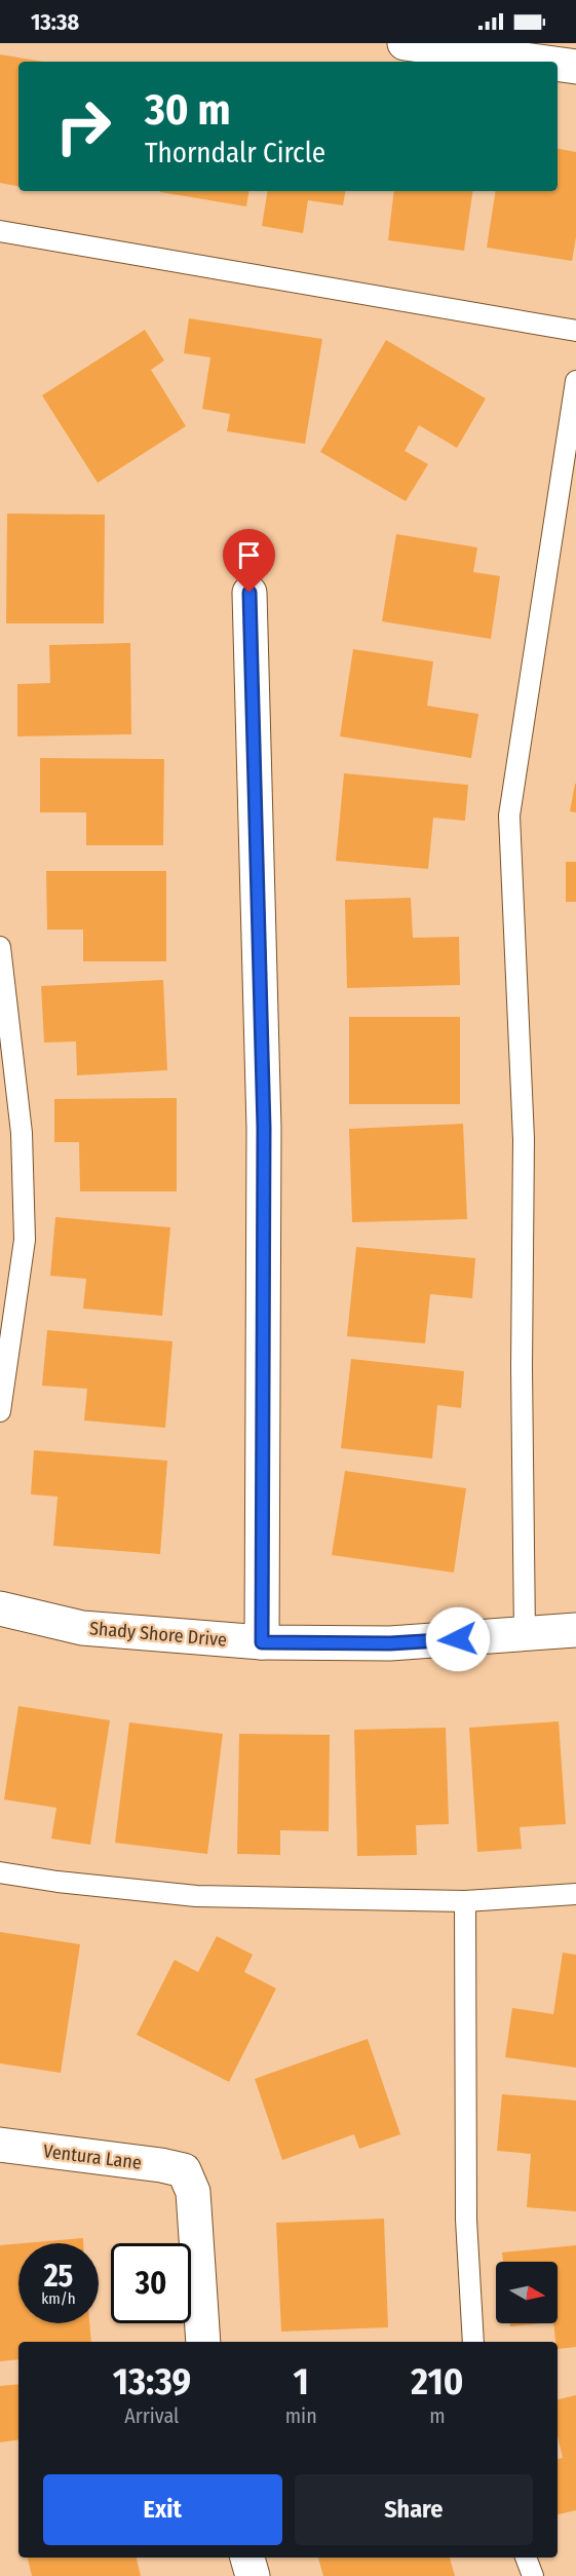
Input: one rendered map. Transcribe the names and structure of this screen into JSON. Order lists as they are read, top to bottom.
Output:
{
  "streets": {
    "street": ["Shady Shore Drive", "Ventura Lane"]
  },
  "north": "right",
  "page": {
    "status": "13:38",
    "turn": ["30 m", "Thorndalr Circle"],
    "speed": "25 km/h",
    "limit": "30",
    "eta": [
      "13:39",
      "Arrival",
      "1",
      "min",
      "210",
      "m"
    ],
    "buttons": ["Exit", "Share"]
  }
}
